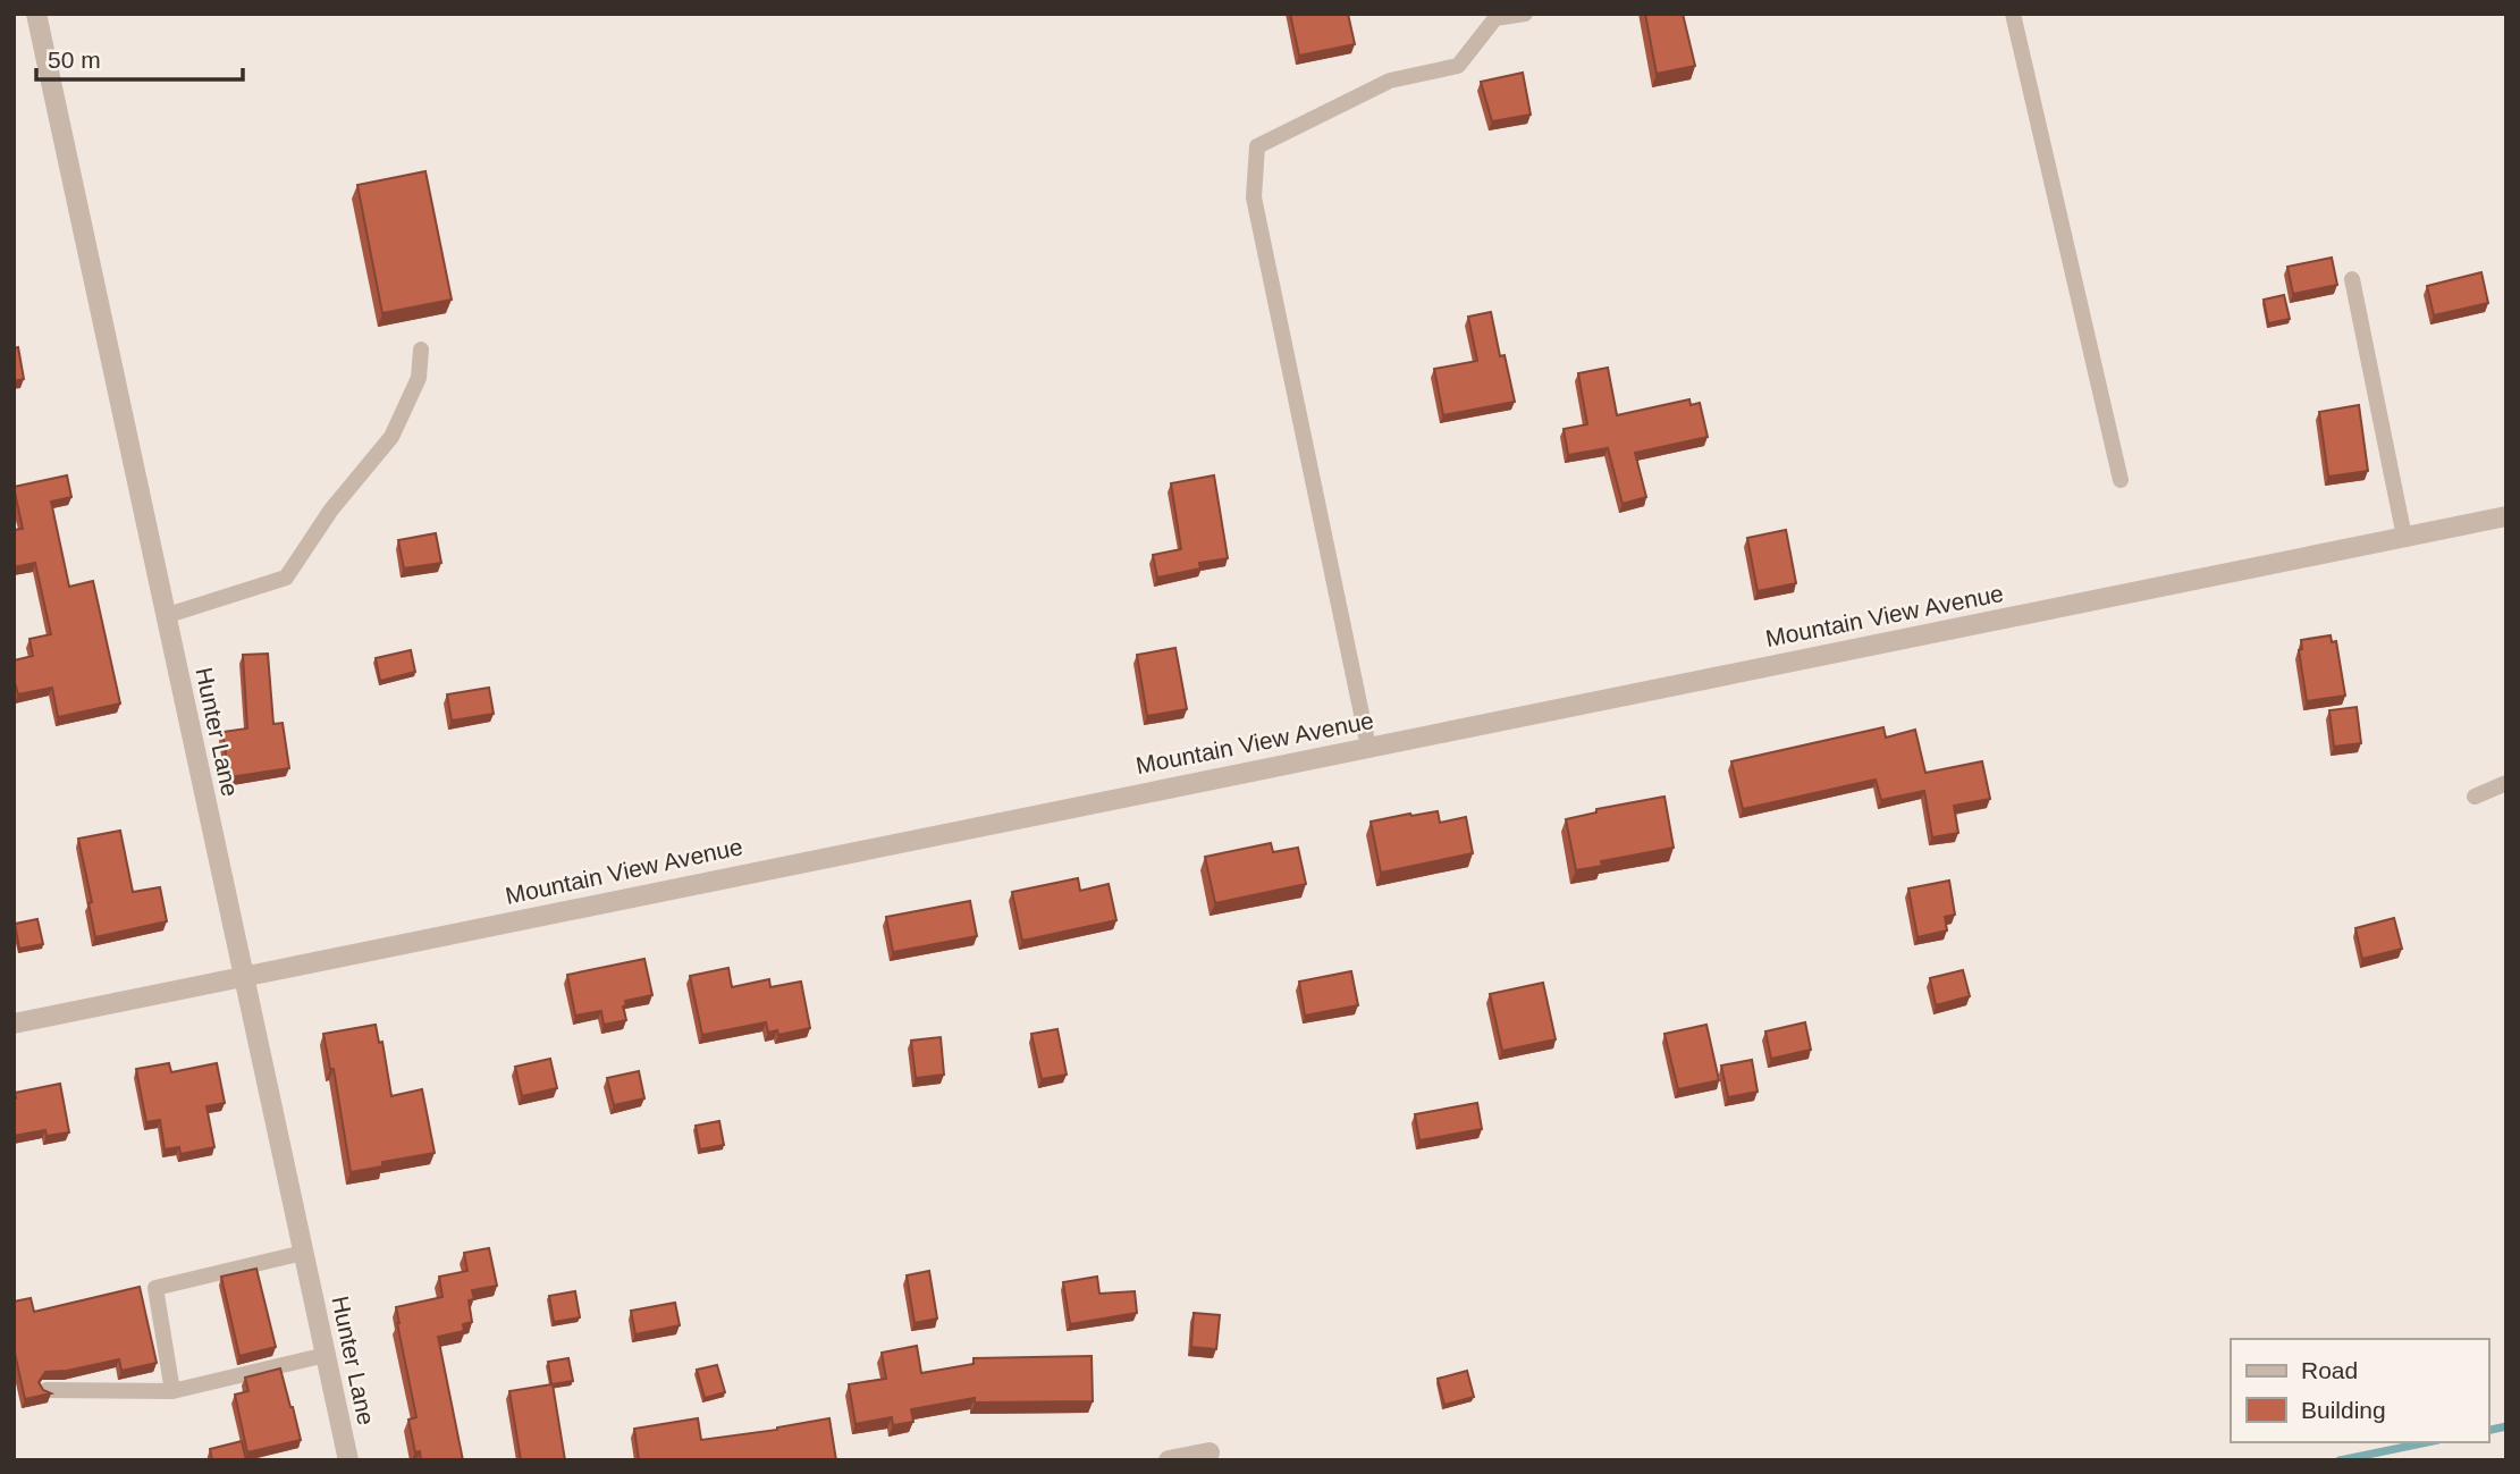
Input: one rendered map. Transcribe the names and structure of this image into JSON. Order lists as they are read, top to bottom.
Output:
{
  "streets": {
    "street": ["Mountain View Avenue", "Hunter Lane"]
  },
  "crossings": [
    ["Mountain View Avenue", "Hunter Lane"]
  ],
  "legend": ["Road", "Building"],
  "scale_bar": "50 m"
}
